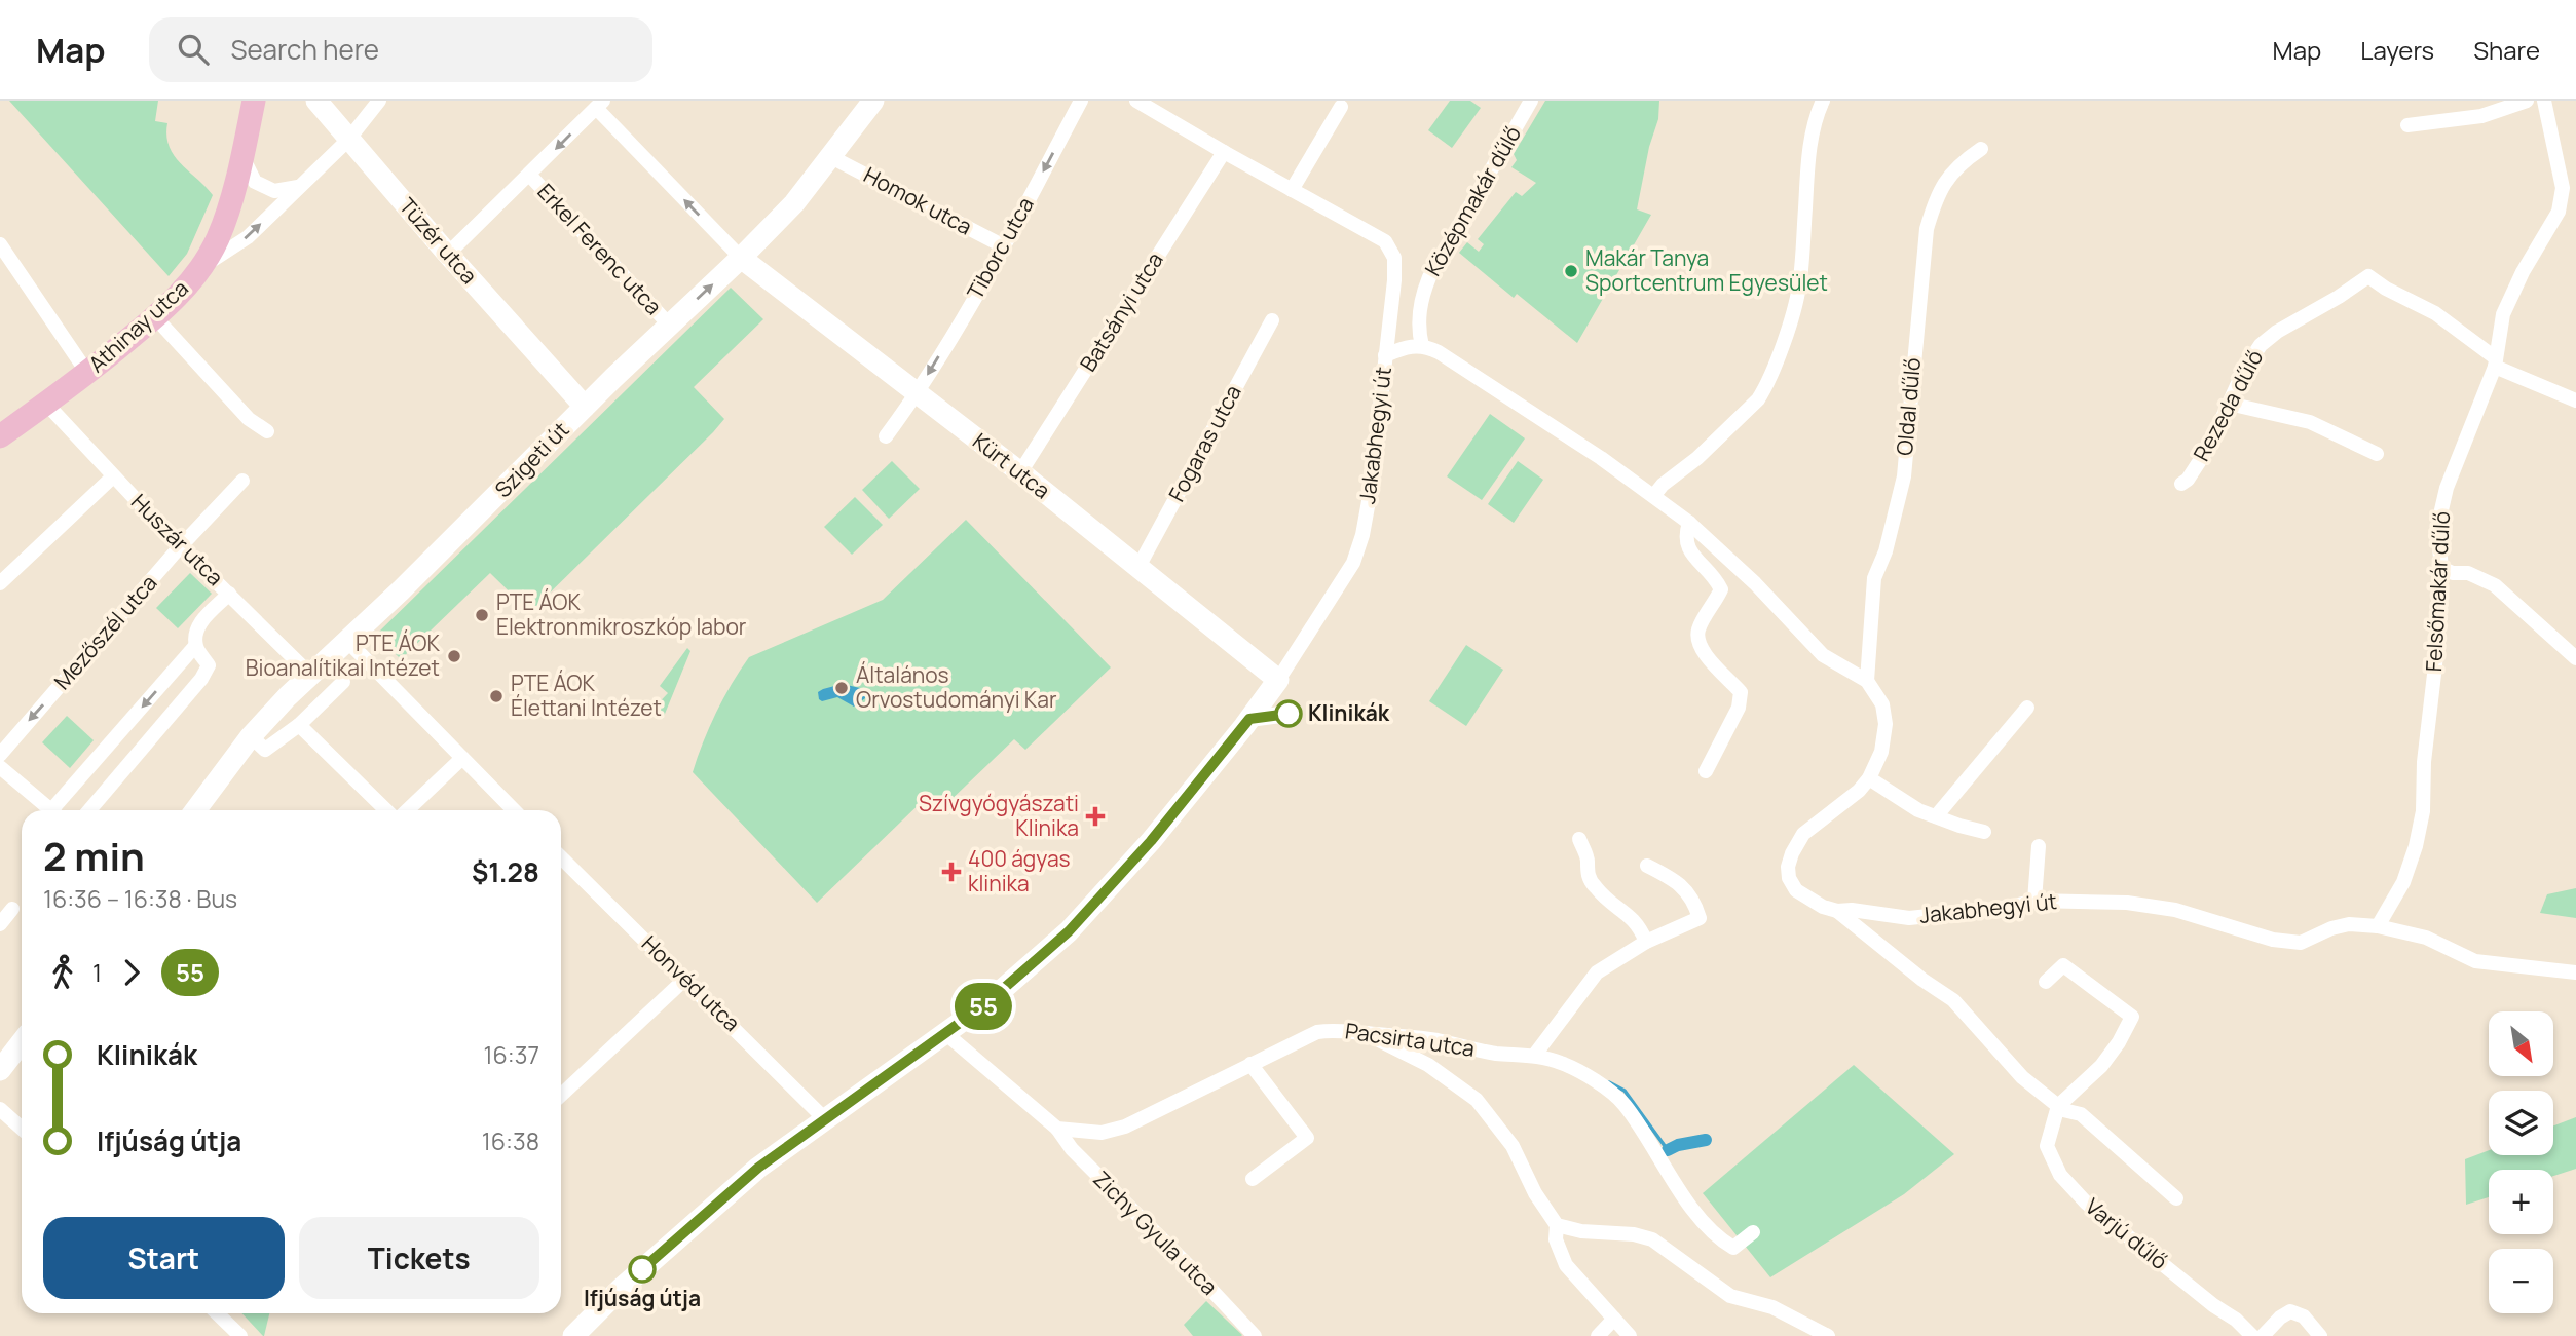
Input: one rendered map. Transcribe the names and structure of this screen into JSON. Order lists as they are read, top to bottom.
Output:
{
  "streets": {
    "main road": ["Athinay utca"],
    "street": [
      "Homok utca",
      "Középmakár dűlő",
      "Tüzér utca",
      "Tiborc utca",
      "Erkel Ferenc utca",
      "Batsányi utca",
      "Rezeda dűlő",
      "Oldal dűlő",
      "Jakabhegyi út",
      "Fogaras utca",
      "Szigeti út",
      "Kürt utca",
      "Huszár utca",
      "Felsőmakár dűlő",
      "Mezőszél utca",
      "Honvéd utca",
      "Pacsirta utca",
      "Zichy Gyula utca",
      "Varjú dűlő"
    ]
  },
  "crossings": [
    ["Homok utca", "Tiborc utca"],
    ["Homok utca", "Szigeti út"],
    ["Középmakár dűlő", "Jakabhegyi út"],
    ["Tüzér utca", "Szigeti út"],
    ["Tiborc utca", "Kürt utca"],
    ["Erkel Ferenc utca", "Szigeti út"],
    ["Batsányi utca", "Kürt utca"],
    ["Athinay utca", "Huszár utca"],
    ["Rezeda dűlő", "Felsőmakár dűlő"],
    ["Oldal dűlő", "Jakabhegyi út"],
    ["Jakabhegyi út", "Kürt utca"],
    ["Jakabhegyi út", "Felsőmakár dűlő"],
    ["Fogaras utca", "Kürt utca"],
    ["Szigeti út", "Kürt utca"],
    ["Szigeti út", "Huszár utca"],
    ["Huszár utca", "Mezőszél utca"],
    ["Pacsirta utca", "Zichy Gyula utca"]
  ],
  "one_way": ["Tiborc utca"],
  "places": {
    "other": [
      "Makár Tanya Sportcentrum Egyesület",
      "PTE ÁOK Elektronmikroszkóp labor",
      "PTE ÁOK Bioanalítikai Intézet",
      "Általános Orvostudományi Kar",
      "PTE ÁOK Élettani Intézet",
      "Klinikák",
      "Ifjúság útja"
    ],
    "health": ["Szívgyógyászati Klinika", "400 ágyas klinika"]
  },
  "lines": ["bus line 55"],
  "north": "bottom right",
  "page": {
    "header": "Map",
    "search": "Search here",
    "nav": ["Map", "Layers", "Share"],
    "on_map": "55",
    "heading": ["2 min", "16:36 – 16:38 · Bus", "$1.28"],
    "legs": ["1", "55"],
    "map_buttons": ["+", "−"],
    "list": [
      {
        "name": "Klinikák",
        "value": "16:37"
      },
      {
        "name": "Ifjúság útja",
        "value": "16:38"
      }
    ],
    "buttons": ["Start", "Tickets"]
  }
}
